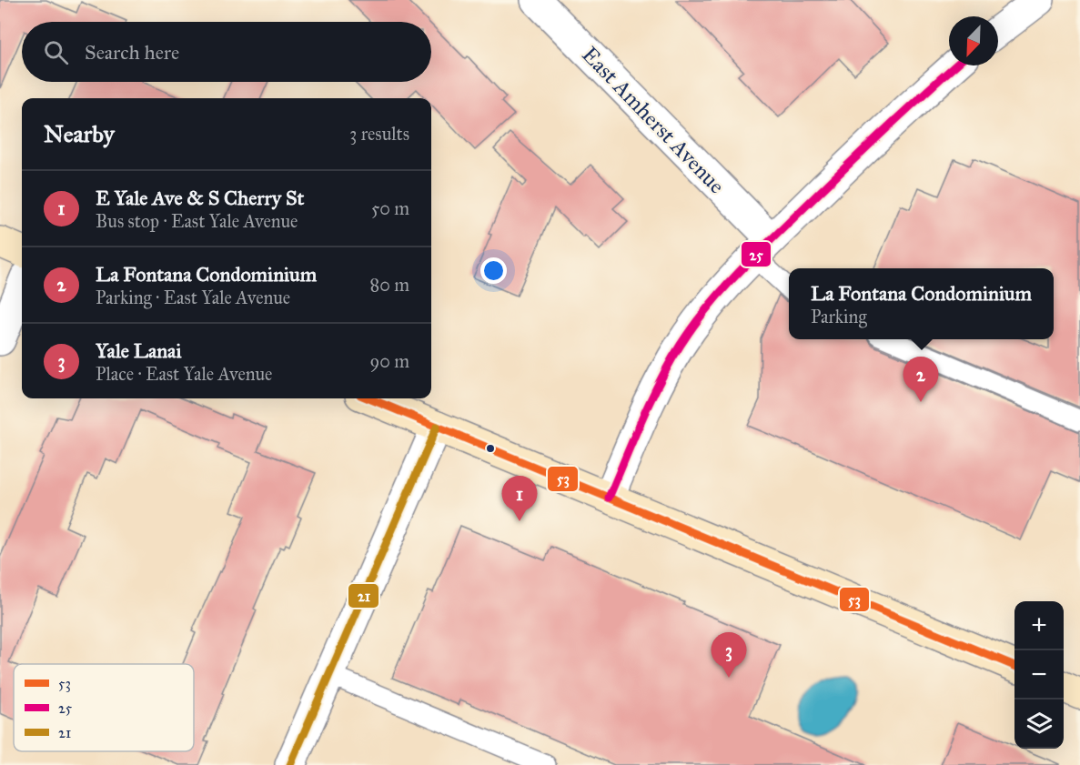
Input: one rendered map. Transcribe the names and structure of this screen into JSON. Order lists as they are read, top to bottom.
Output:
{
  "streets": {
    "street": ["East Amherst Avenue"]
  },
  "lines": ["transit line 25", "transit line 53", "transit line 21"],
  "legend": ["53", "25", "21"],
  "north": "bottom left",
  "page": {
    "search": "Search here",
    "heading": ["Nearby", "3 results"],
    "list": [
      {
        "mark": "1",
        "name": "E Yale Ave & S Cherry St",
        "note": "Bus stop · East Yale Avenue",
        "value": "50 m"
      },
      {
        "mark": "2",
        "name": "La Fontana Condominium",
        "note": "Parking · East Yale Avenue",
        "value": "80 m"
      },
      {
        "mark": "3",
        "name": "Yale Lanai",
        "note": "Place · East Yale Avenue",
        "value": "90 m"
      }
    ],
    "popup": ["La Fontana Condominium", "Parking"],
    "pins": ["2", "1", "3"],
    "map_buttons": ["+", "−"]
  }
}
